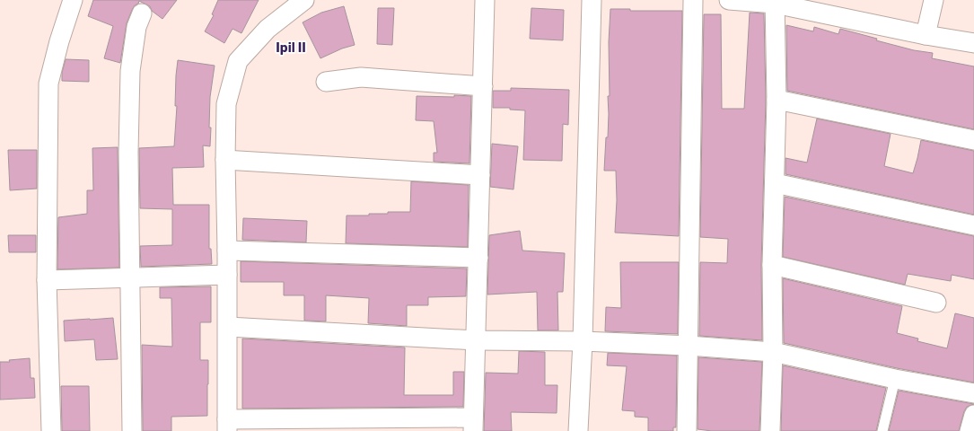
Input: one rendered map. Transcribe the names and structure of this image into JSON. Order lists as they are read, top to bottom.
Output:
{
  "districts": ["Ipil II"]
}
